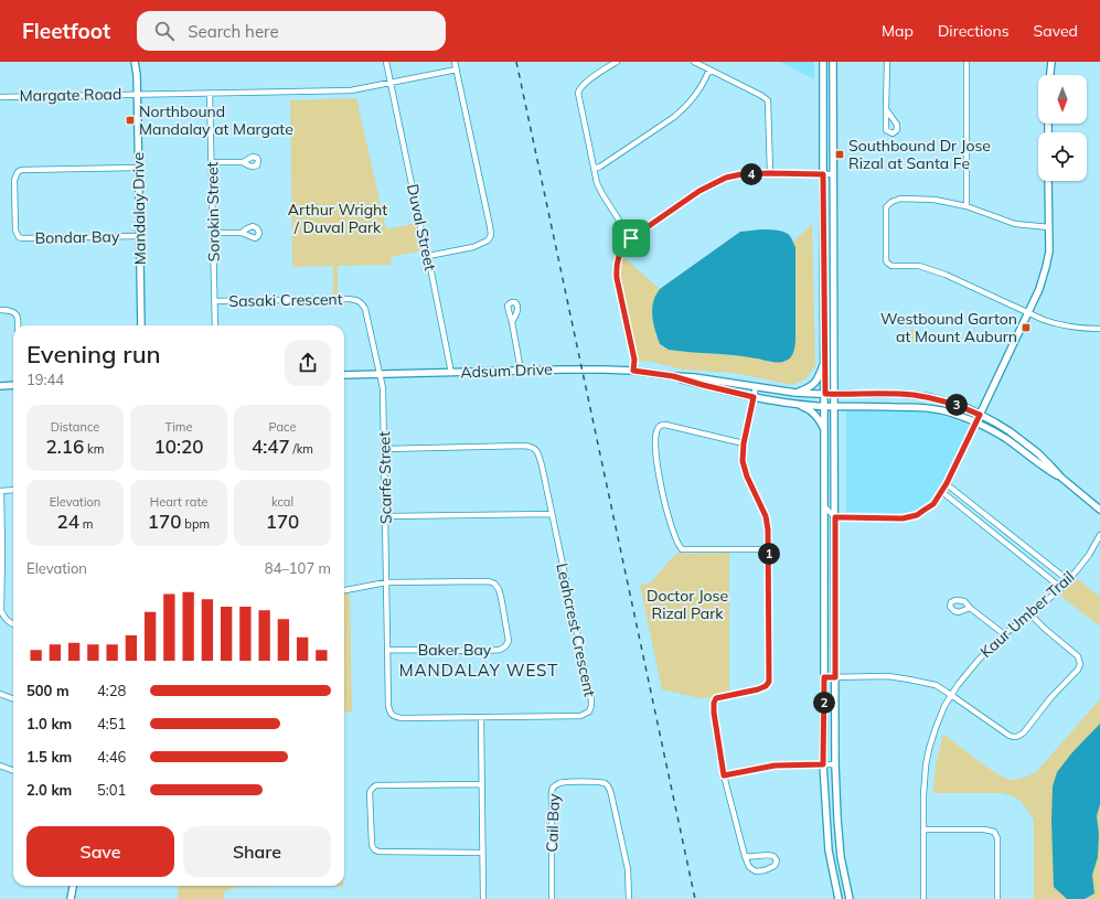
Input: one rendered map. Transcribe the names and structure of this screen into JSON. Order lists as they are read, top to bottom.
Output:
{
  "streets": {
    "street": [
      "Margate Road",
      "Mandalay Drive",
      "Sorokin Street",
      "Duval Street",
      "Bondar Bay",
      "Sasaki Crescent",
      "Adsum Drive",
      "Scarfe Street",
      "Kaur Umber Trail",
      "Leahcrest Crescent",
      "Baker Bay",
      "Cail Bay"
    ]
  },
  "crossings": [
    ["Margate Road", "Mandalay Drive"],
    ["Margate Road", "Sorokin Street"],
    ["Margate Road", "Duval Street"],
    ["Mandalay Drive", "Bondar Bay"],
    ["Sorokin Street", "Sasaki Crescent"],
    ["Duval Street", "Adsum Drive"],
    ["Sasaki Crescent", "Adsum Drive"],
    ["Sasaki Crescent", "Scarfe Street"],
    ["Adsum Drive", "Scarfe Street"],
    ["Scarfe Street", "Leahcrest Crescent"],
    ["Scarfe Street", "Baker Bay"],
    ["Leahcrest Crescent", "Baker Bay"]
  ],
  "districts": ["MANDALAY WEST"],
  "parks": ["Arthur Wright / Duval Park", "Doctor Jose Rizal Park"],
  "places": {
    "transit": ["Northbound Mandalay at Margate", "Southbound Dr Jose Rizal at Santa Fe", "Westbound Garton at Mount Auburn"]
  },
  "north": "bottom",
  "page": {
    "header": "Fleetfoot",
    "search": "Search here",
    "nav": ["Map", "Directions", "Saved"],
    "pins": [
      "4",
      "3",
      "1",
      "2"
    ],
    "heading": ["Evening run", "19:44"],
    "stats": [
      ["Distance", "2.16 km"],
      ["Time", "10:20"],
      ["Pace", "4:47 /km"],
      ["Elevation", "24 m"],
      ["Heart rate", "170 bpm"],
      ["kcal", "170"]
    ],
    "chart": ["Elevation", "84–107 m"],
    "list": [
      {
        "name": "500 m",
        "note": "4:28"
      },
      {
        "name": "1.0 km",
        "note": "4:51"
      },
      {
        "name": "1.5 km",
        "note": "4:46"
      },
      {
        "name": "2.0 km",
        "note": "5:01"
      }
    ],
    "buttons": ["Save", "Share"]
  }
}
